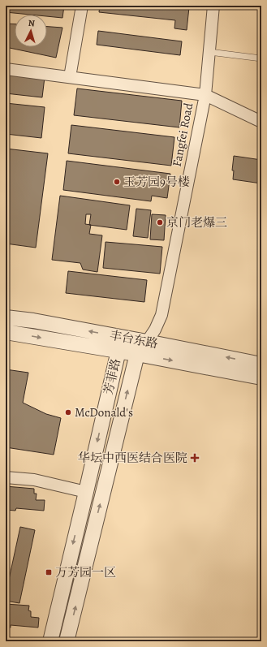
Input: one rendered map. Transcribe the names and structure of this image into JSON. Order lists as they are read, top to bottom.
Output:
{
  "streets": {
    "street": ["Fangfei Road", "丰台东路", "芳菲路"]
  },
  "crossings": [
    ["Fangfei Road", "丰台东路"],
    ["Fangfei Road", "芳菲路"],
    ["丰台东路", "芳菲路"]
  ],
  "places": {
    "other": ["玉芳园9号楼", "京门老爆三", "McDonald's"],
    "health": ["华坛中西医结合医院"],
    "transit": ["万芳园一区"]
  },
  "north": "top"
}
